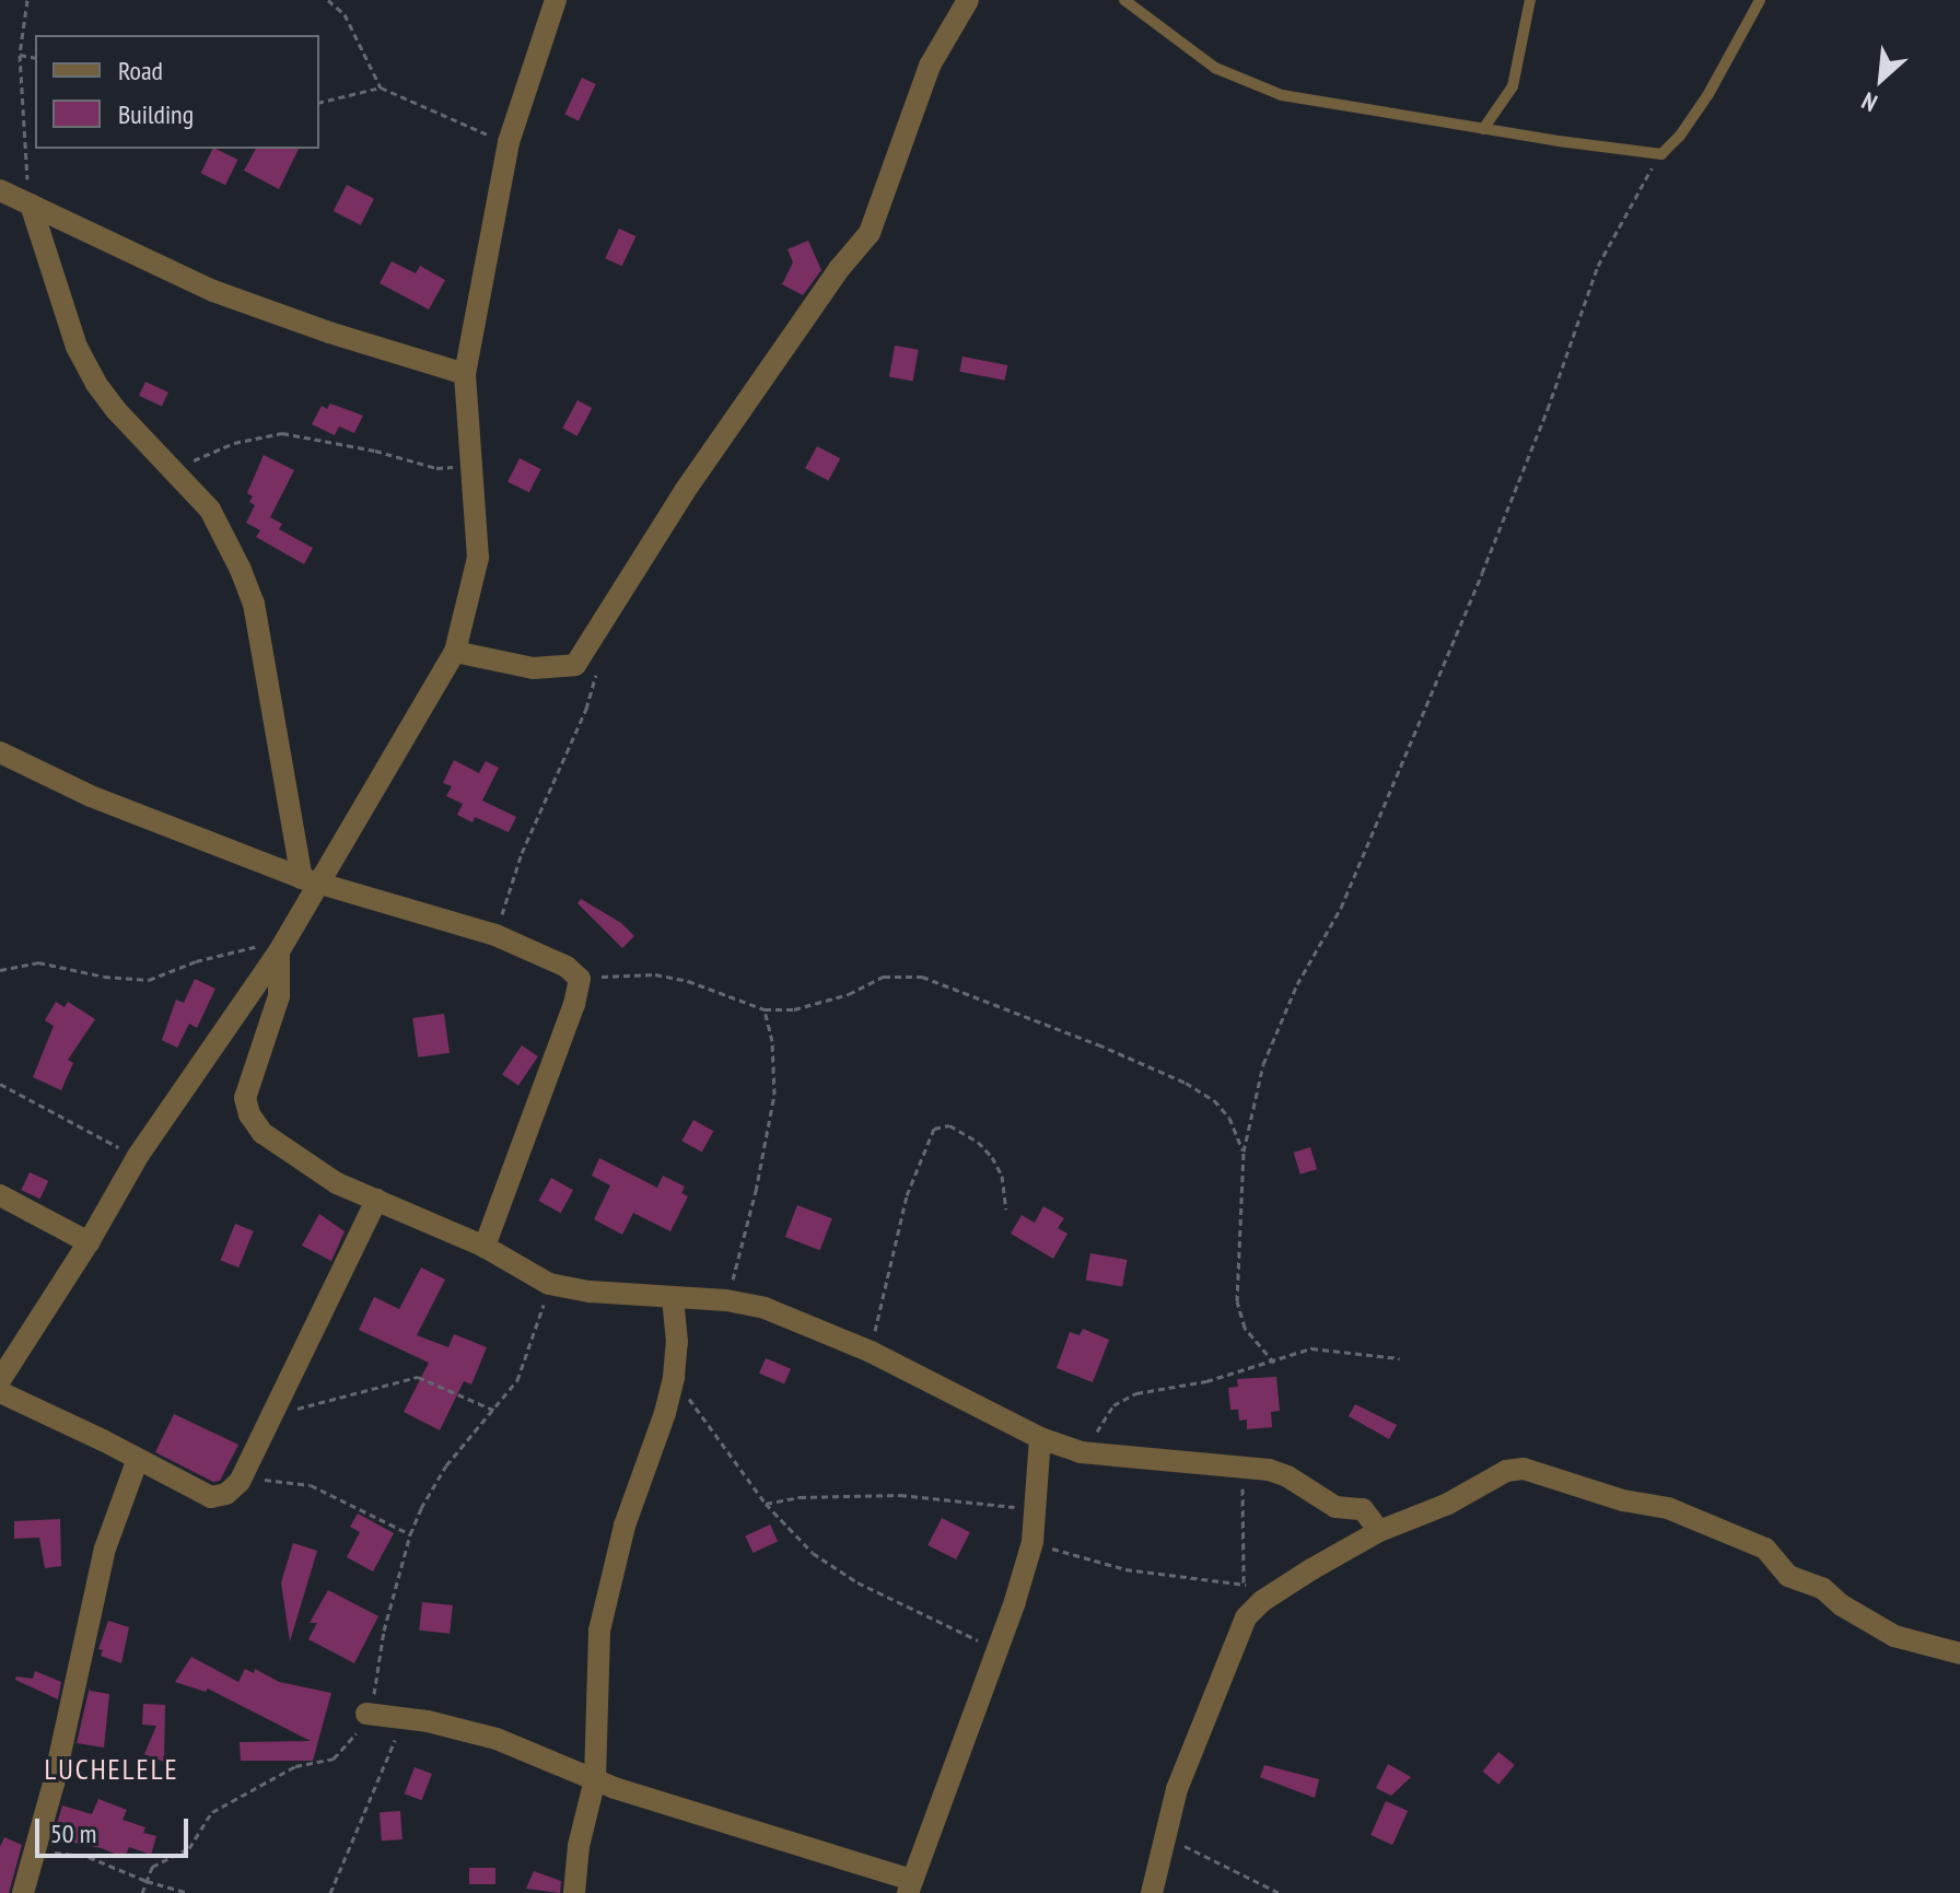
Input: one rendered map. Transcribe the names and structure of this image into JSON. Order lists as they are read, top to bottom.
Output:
{
  "districts": ["LUCHELELE"],
  "legend": ["Road", "Building"],
  "scale_bar": "50 m",
  "north": "bottom left"
}
